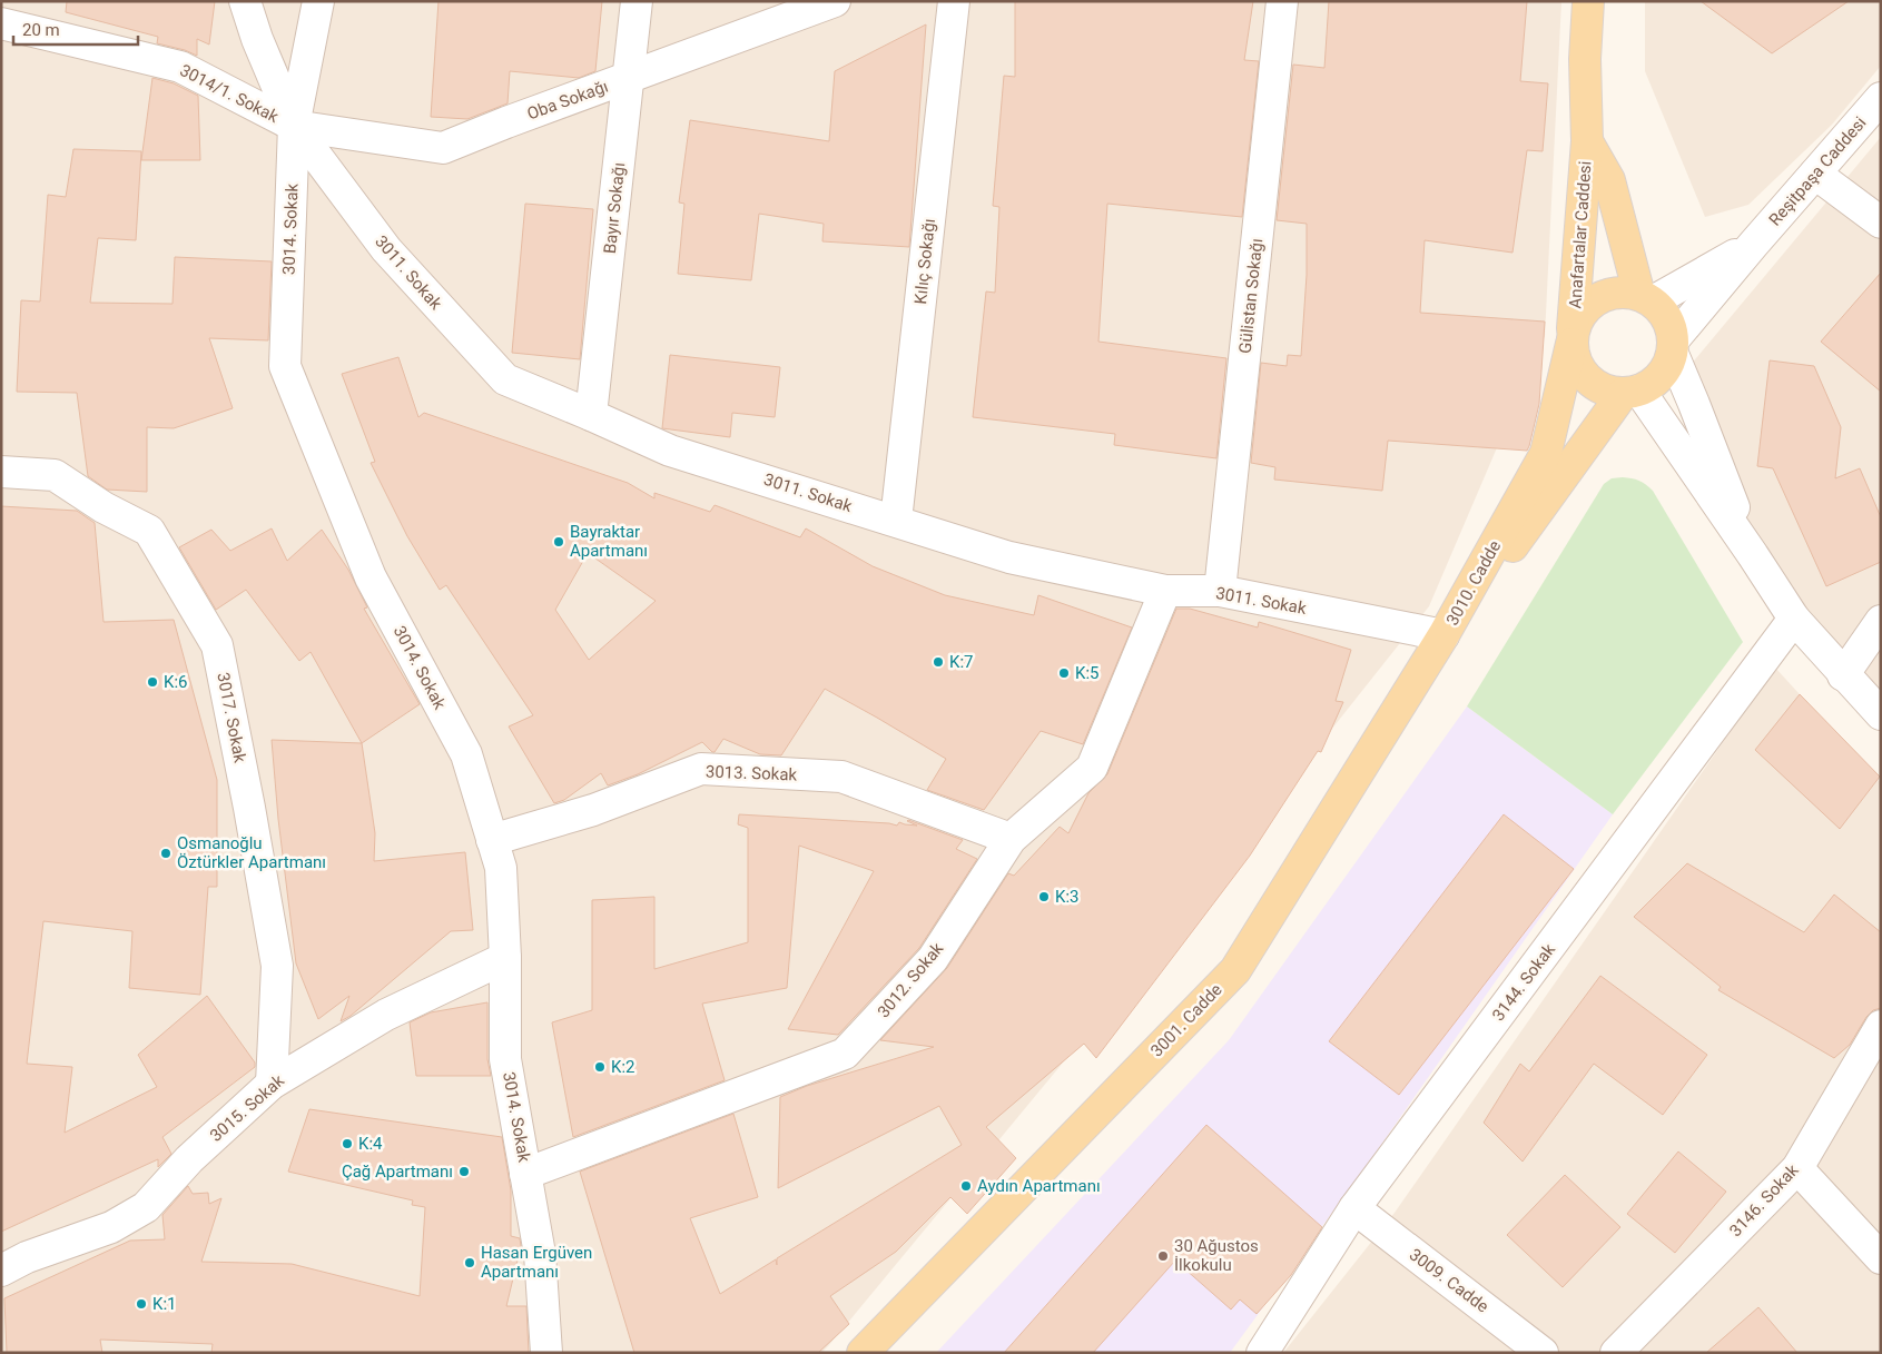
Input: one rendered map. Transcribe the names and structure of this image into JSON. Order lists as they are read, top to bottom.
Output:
{
  "streets": {
    "main road": ["Anafartalar Caddesi", "3010. Cadde", "3001. Cadde"],
    "street": [
      "3014/1. Sokak",
      "Oba Sokağı",
      "Reşitpaşa Caddesi",
      "Bayır Sokağı",
      "3014. Sokak",
      "Kılıç Sokağı",
      "3011. Sokak",
      "Gülistan Sokağı",
      "3017. Sokak",
      "3013. Sokak",
      "3012. Sokak",
      "3144. Sokak",
      "3015. Sokak",
      "3146. Sokak",
      "3009. Cadde"
    ]
  },
  "crossings": [
    ["3014/1. Sokak", "Oba Sokağı"],
    ["3014/1. Sokak", "3014. Sokak"],
    ["3014/1. Sokak", "3011. Sokak"],
    ["Oba Sokağı", "Bayır Sokağı"],
    ["Oba Sokağı", "3014. Sokak"],
    ["Oba Sokağı", "3011. Sokak"],
    ["Reşitpaşa Caddesi", "Anafartalar Caddesi"],
    ["Reşitpaşa Caddesi", "3010. Cadde"],
    ["Bayır Sokağı", "3011. Sokak"],
    ["3014. Sokak", "3011. Sokak"],
    ["3014. Sokak", "3013. Sokak"],
    ["3014. Sokak", "3012. Sokak"],
    ["3014. Sokak", "3015. Sokak"],
    ["Anafartalar Caddesi", "3010. Cadde"],
    ["Kılıç Sokağı", "3011. Sokak"],
    ["3011. Sokak", "Gülistan Sokağı"],
    ["3011. Sokak", "3010. Cadde"],
    ["3011. Sokak", "3012. Sokak"],
    ["3011. Sokak", "3001. Cadde"],
    ["3010. Cadde", "3001. Cadde"],
    ["3017. Sokak", "3015. Sokak"],
    ["3013. Sokak", "3012. Sokak"],
    ["3144. Sokak", "3009. Cadde"]
  ],
  "places": [
    "Bayraktar Apartmanı",
    "K:7",
    "K:5",
    "K:6",
    "Osmanoğlu Öztürkler Apartmanı",
    "K:3",
    "K:2",
    "K:4",
    "Çağ Apartmanı",
    "Aydın Apartmanı",
    "30 Ağustos İlkokulu",
    "Hasan Ergüven Apartmanı",
    "K:1"
  ],
  "scale_bar": "20 m"
}
